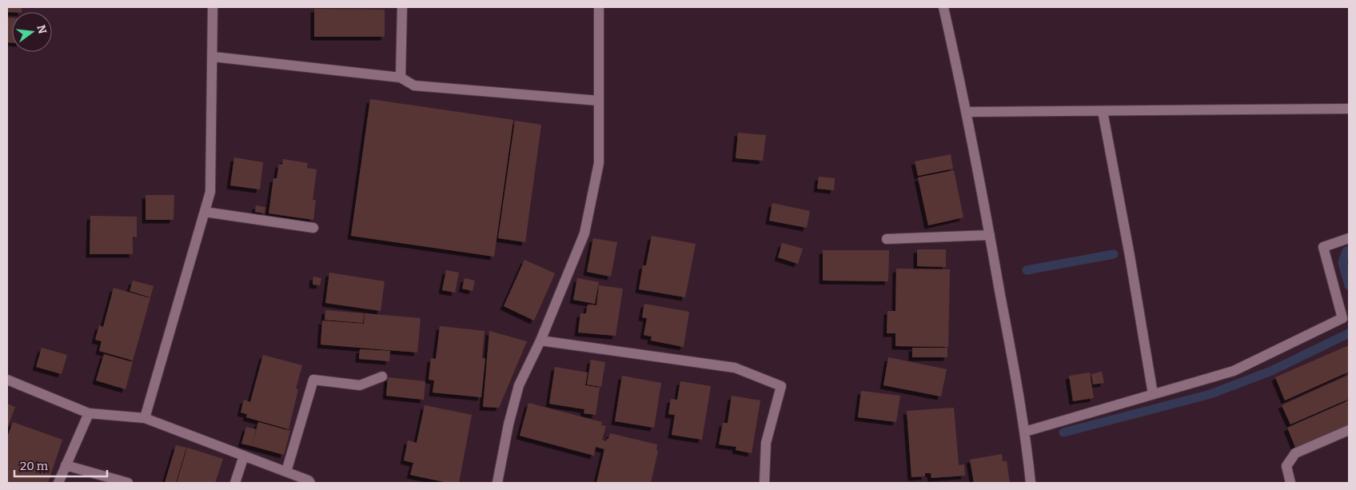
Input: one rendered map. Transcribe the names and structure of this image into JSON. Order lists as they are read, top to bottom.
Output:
{
  "scale_bar": "20 m",
  "north": "right"
}
